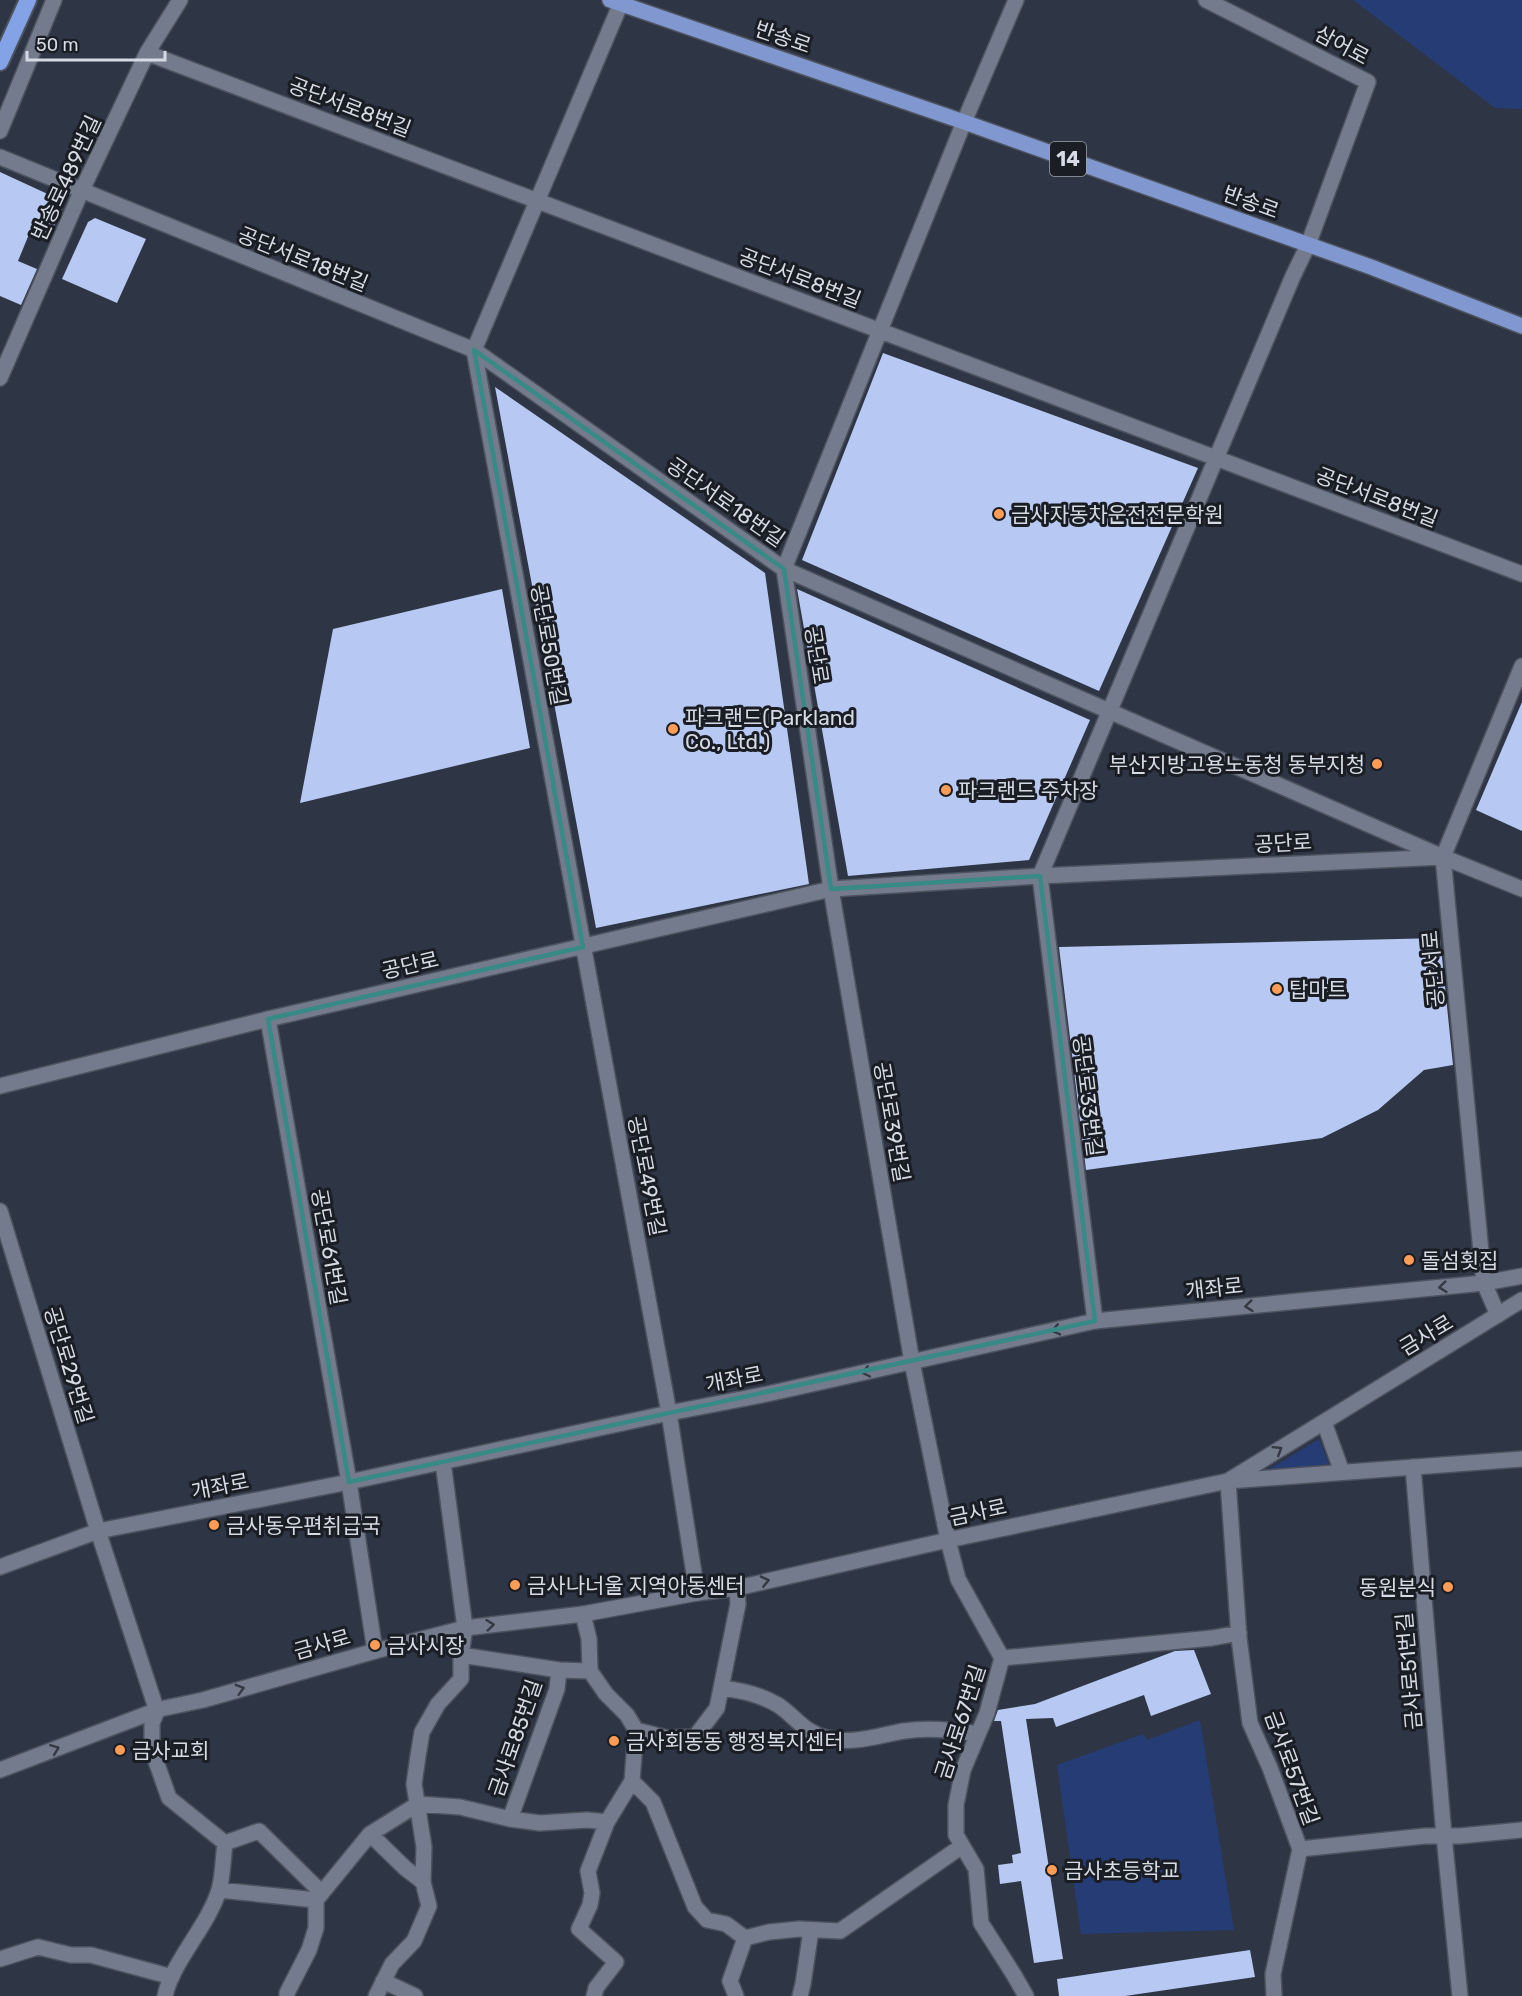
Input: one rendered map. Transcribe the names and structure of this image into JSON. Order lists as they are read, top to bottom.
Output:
{
  "streets": {
    "main road": ["반송로", "14"],
    "street": [
      "삼어로",
      "공단서로8번길",
      "반송로489번길",
      "공단서로18번길",
      "공단로50번길",
      "공단로",
      "공단서로",
      "공단로33번길",
      "공단로39번길",
      "공단로49번길",
      "공단로61번길",
      "개좌로",
      "금사로",
      "공단로29번길",
      "금사로51번길",
      "금사로67번길",
      "금사로85번길",
      "금사로57번길"
    ]
  },
  "crossings": [
    ["반송로", "삼어로"],
    ["반송로", "공단서로8번길"],
    ["공단서로8번길", "반송로489번길"],
    ["공단서로8번길", "공단서로18번길"],
    ["공단서로8번길", "공단로"],
    ["반송로489번길", "공단서로18번길"],
    ["공단서로18번길", "공단로50번길"],
    ["공단서로18번길", "공단로"],
    ["공단서로18번길", "공단서로"],
    ["공단로50번길", "공단로"],
    ["공단로50번길", "공단로49번길"],
    ["공단로", "공단서로"],
    ["공단로", "공단로33번길"],
    ["공단로", "공단로39번길"],
    ["공단로", "공단로49번길"],
    ["공단로", "공단로61번길"],
    ["공단서로", "개좌로"],
    ["공단서로", "금사로"],
    ["공단로33번길", "개좌로"],
    ["공단로39번길", "개좌로"],
    ["공단로49번길", "개좌로"],
    ["공단로61번길", "개좌로"],
    ["개좌로", "공단로29번길"],
    ["금사로", "금사로51번길"],
    ["금사로", "금사로67번길"],
    ["금사로", "금사로57번길"],
    ["금사로67번길", "금사로57번길"]
  ],
  "one_way": ["개좌로", "금사로"],
  "places": [
    "금사자동차운전전문학원",
    "파크랜드(Parkland Co., Ltd.)",
    "부산지방고용노동청 동부지청",
    "파크랜드 주차장",
    "탑마트",
    "돌섬횟집",
    "금사동우편취급국",
    "금사나너울 지역아동센터",
    "동원분식",
    "금사시장",
    "금사회동동 행정복지센터",
    "금사교회",
    "금사초등학교"
  ],
  "scale_bar": "50 m"
}
